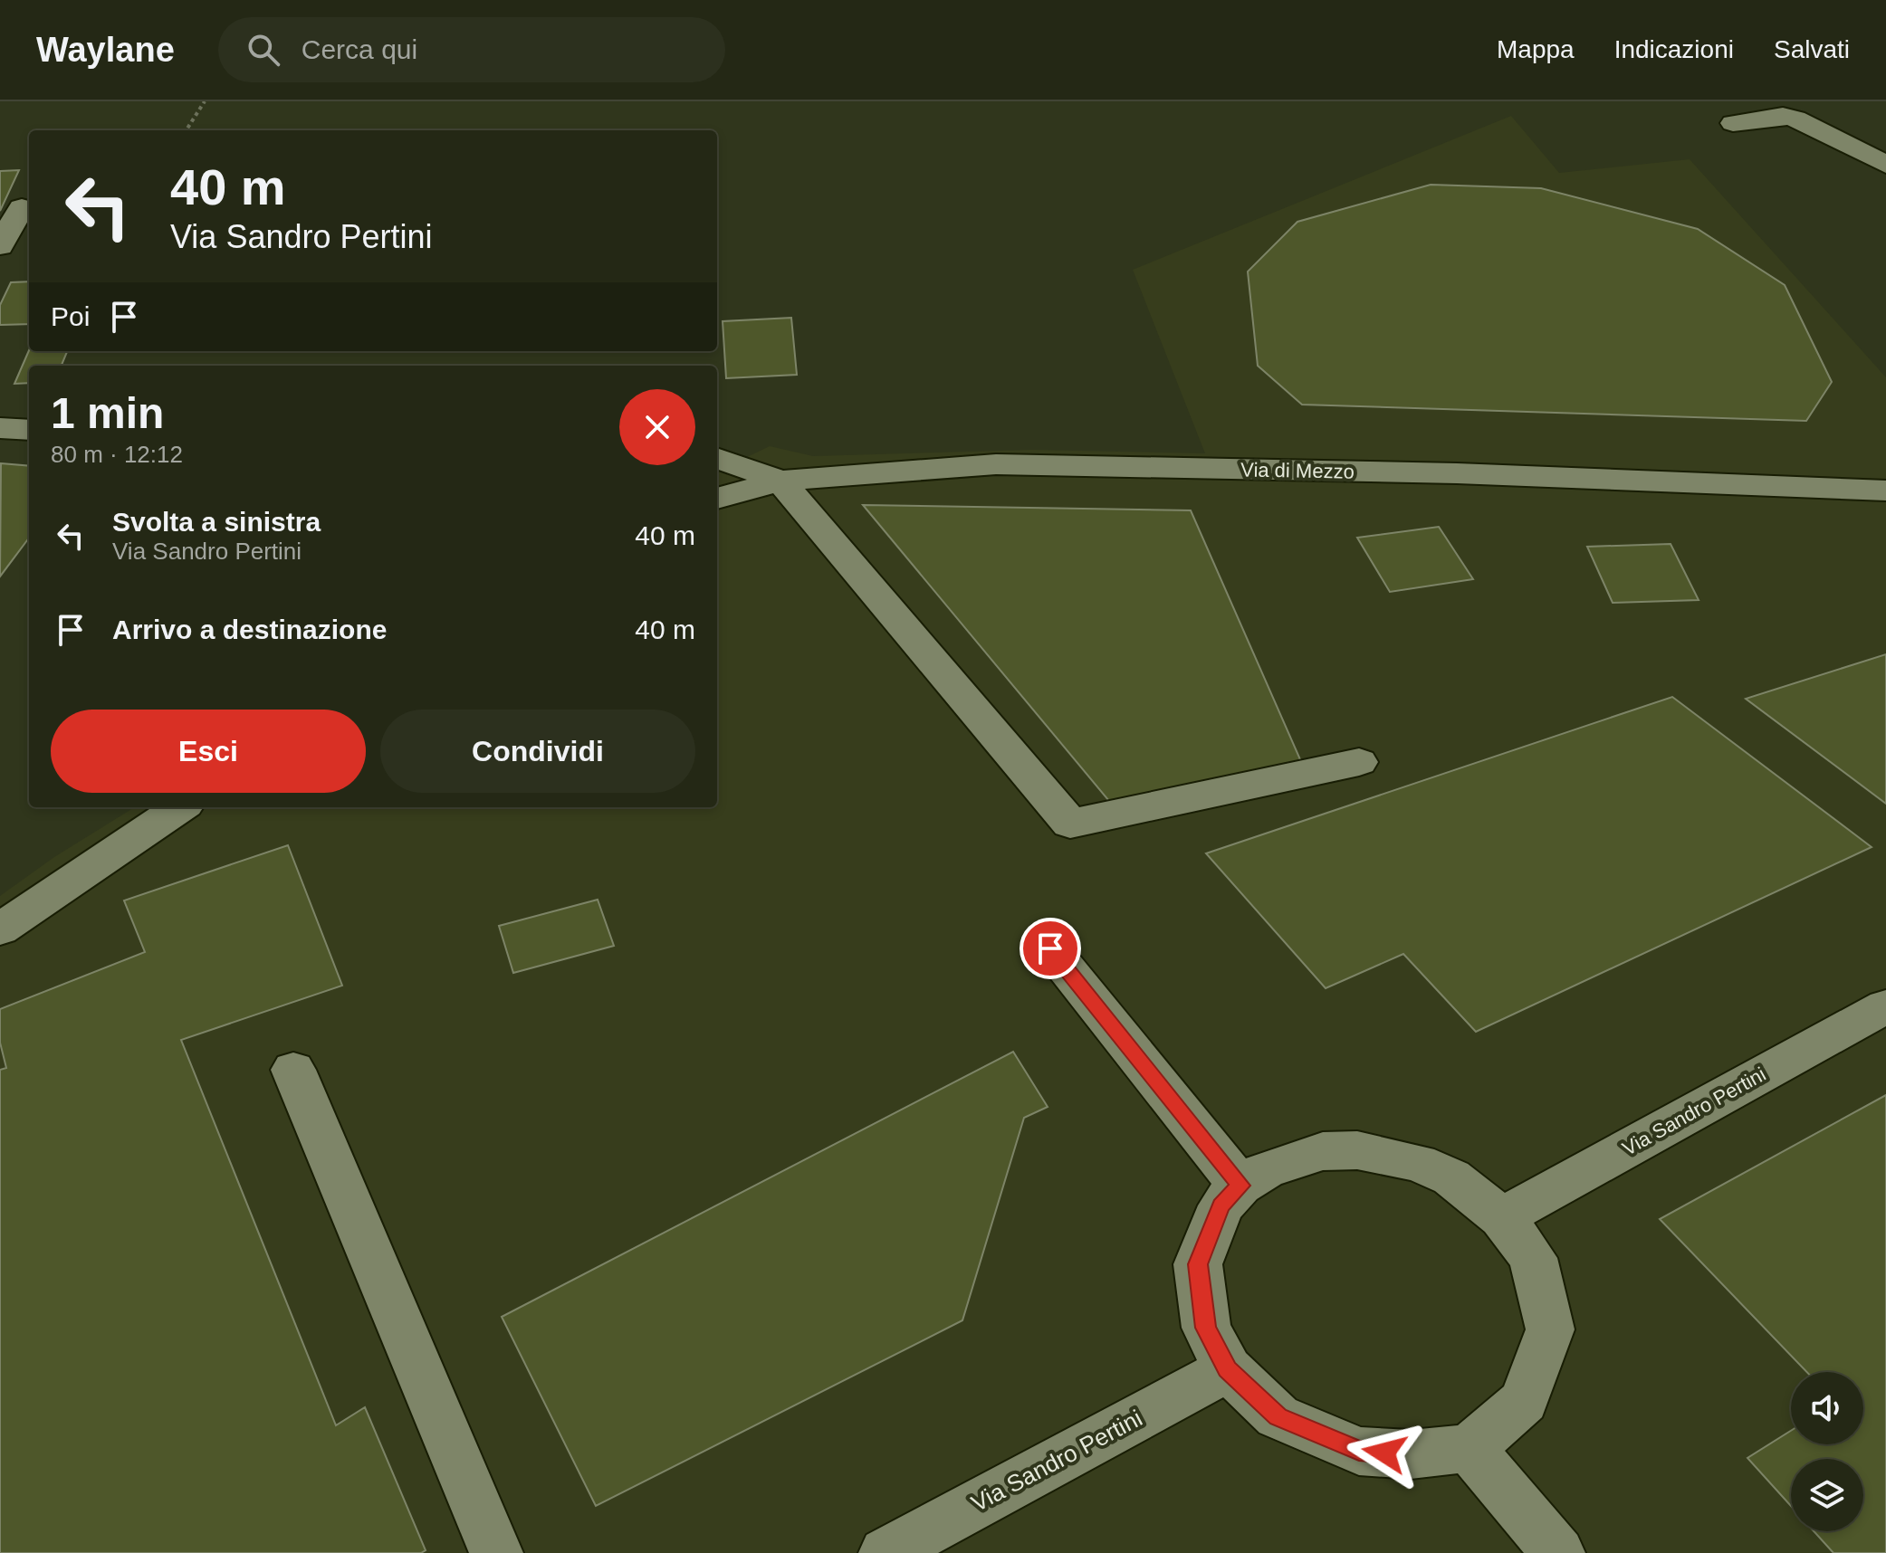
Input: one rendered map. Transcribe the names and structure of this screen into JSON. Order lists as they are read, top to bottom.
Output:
{
  "streets": {
    "street": ["Via di Mezzo", "Via Sandro Pertini"]
  },
  "page": {
    "header": "Waylane",
    "search": "Cerca qui",
    "nav": ["Mappa", "Indicazioni", "Salvati"],
    "turn": ["40 m", "Via Sandro Pertini"],
    "then": "Poi",
    "heading": ["1 min", "80 m · 12:12"],
    "list": [
      {
        "name": "Svolta a sinistra",
        "note": "Via Sandro Pertini",
        "value": "40 m"
      },
      {
        "name": "Arrivo a destinazione",
        "value": "40 m"
      }
    ],
    "buttons": ["Esci", "Condividi"]
  }
}
